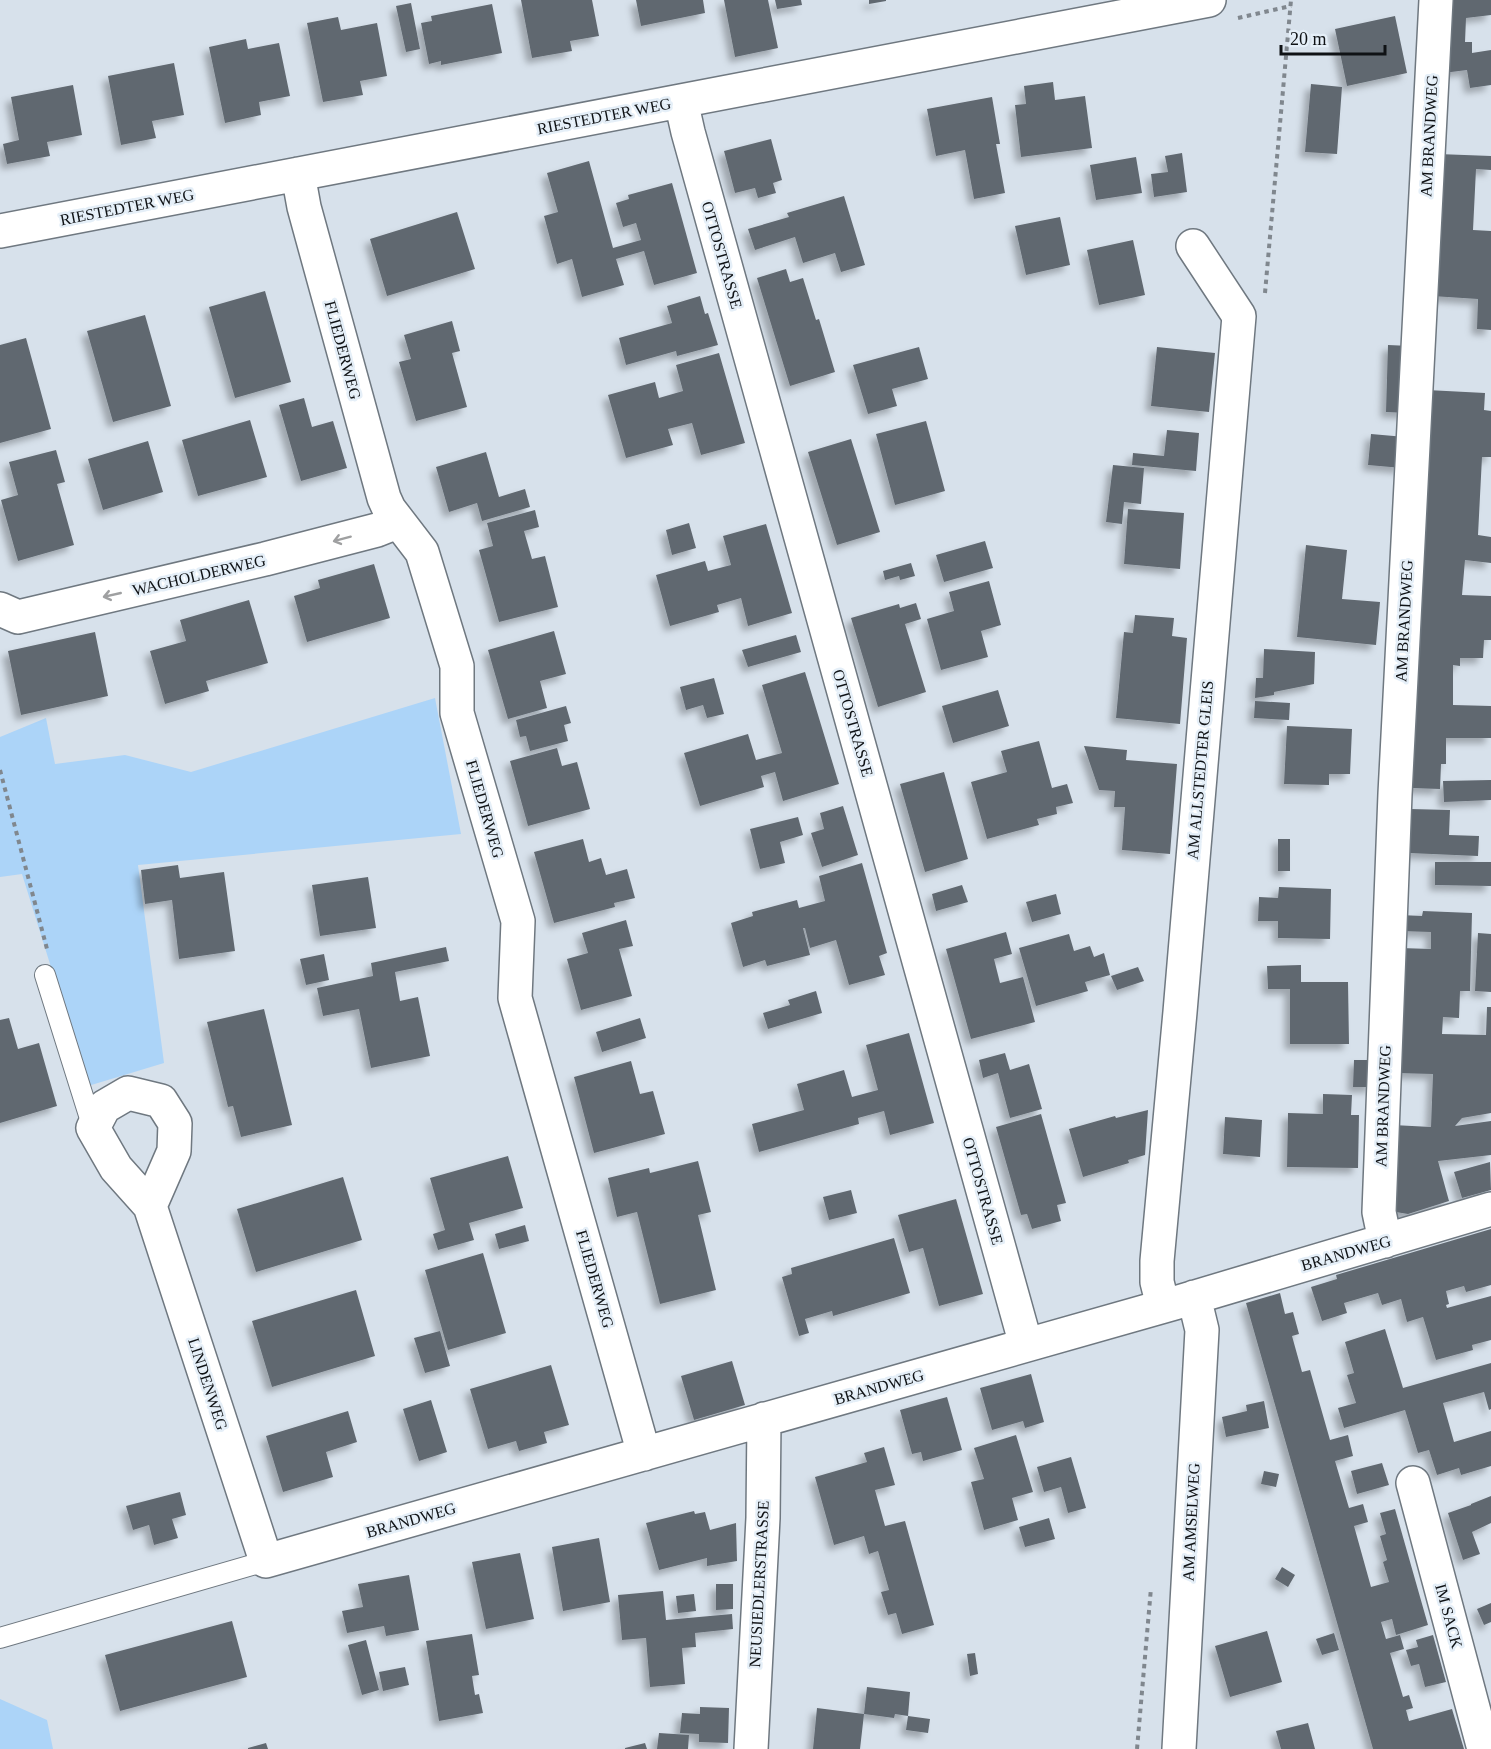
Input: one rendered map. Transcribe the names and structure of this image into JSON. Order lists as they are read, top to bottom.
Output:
{
  "streets": {
    "street": [
      "RIESTEDTER WEG",
      "AM BRANDWEG",
      "OTTOSTRASSE",
      "FLIEDERWEG",
      "WACHOLDERWEG",
      "AM ALLSTEDTER GLEIS",
      "BRANDWEG",
      "LINDENWEG",
      "AM AMSELWEG",
      "NEUSIEDLERSTRASSE",
      "IM SACK"
    ]
  },
  "crossings": [
    ["RIESTEDTER WEG", "OTTOSTRASSE"],
    ["RIESTEDTER WEG", "FLIEDERWEG"],
    ["AM BRANDWEG", "BRANDWEG"],
    ["OTTOSTRASSE", "BRANDWEG"],
    ["FLIEDERWEG", "WACHOLDERWEG"],
    ["FLIEDERWEG", "BRANDWEG"],
    ["AM ALLSTEDTER GLEIS", "BRANDWEG"],
    ["BRANDWEG", "LINDENWEG"],
    ["BRANDWEG", "AM AMSELWEG"],
    ["BRANDWEG", "NEUSIEDLERSTRASSE"]
  ],
  "one_way": ["WACHOLDERWEG"],
  "scale_bar": "20 m"
}
